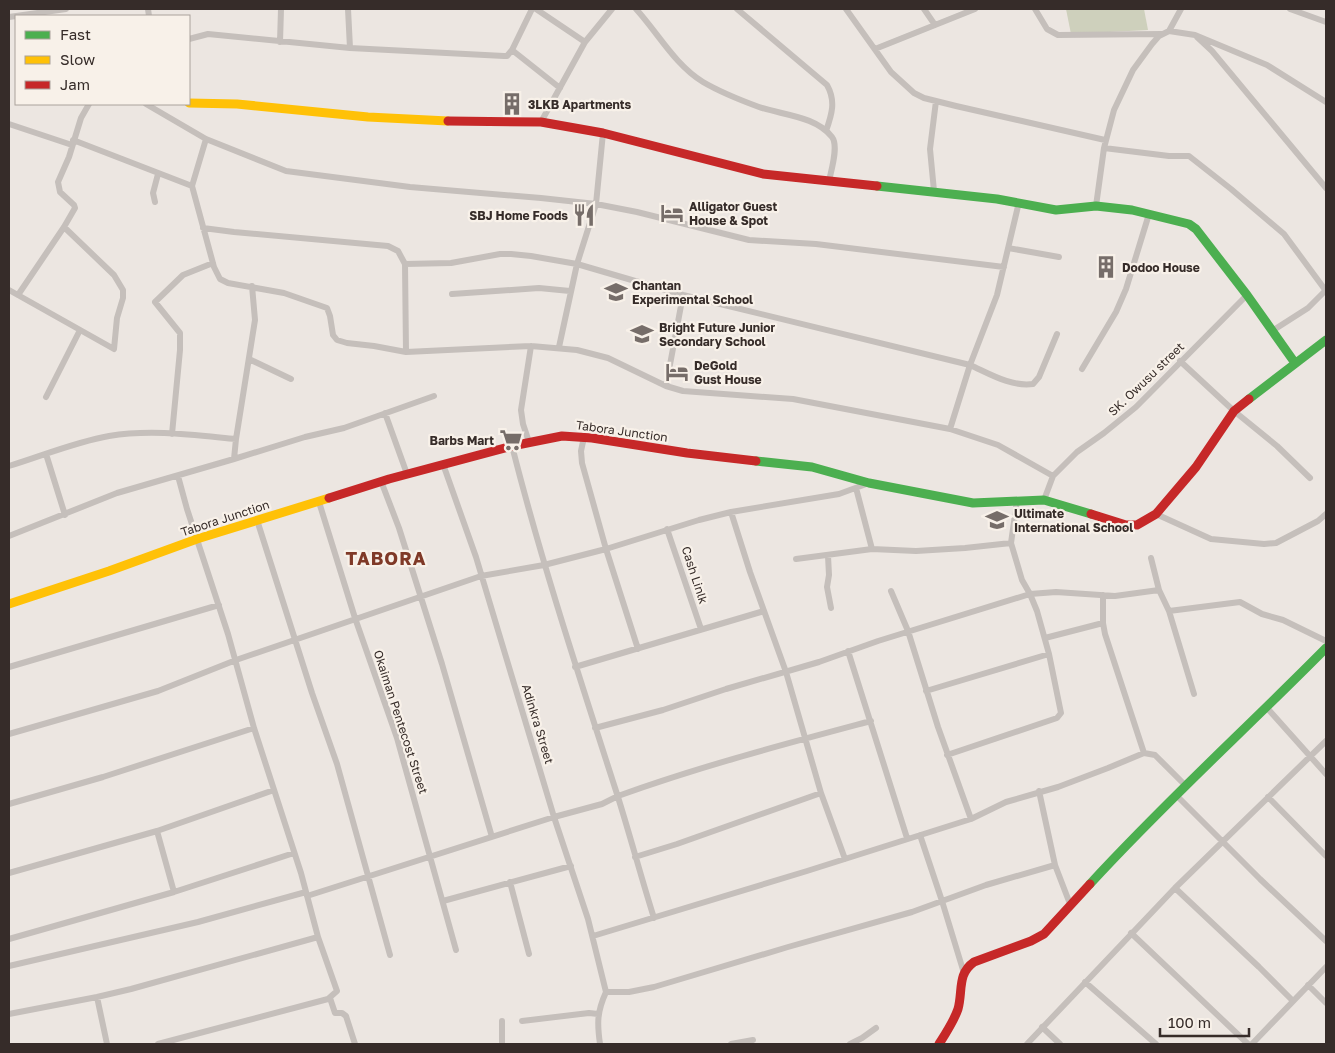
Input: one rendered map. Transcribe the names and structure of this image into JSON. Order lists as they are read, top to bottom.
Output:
{
  "streets": {
    "street": [
      "SK. Owusu street",
      "Tabora Junction",
      "Cash Linlk",
      "Okaiman Pentecost Street",
      "Adinkra Street"
    ]
  },
  "crossings": [
    ["SK. Owusu street", "Tabora Junction"],
    ["Tabora Junction", "Okaiman Pentecost Street"],
    ["Tabora Junction", "Adinkra Street"]
  ],
  "districts": ["TABORA"],
  "places": {
    "building": ["3LKB Apartments", "Dodoo House"],
    "hotel": ["Alligator Guest House & Spot", "DeGold Gust House"],
    "restaurant": ["SBJ Home Foods"],
    "school or university": ["Chantan Experimental School", "Bright Future Junior Secondary School", "Ultimate International School"],
    "supermarket": ["Barbs Mart"]
  },
  "legend": ["Fast", "Slow", "Jam"],
  "scale_bar": "100 m"
}
